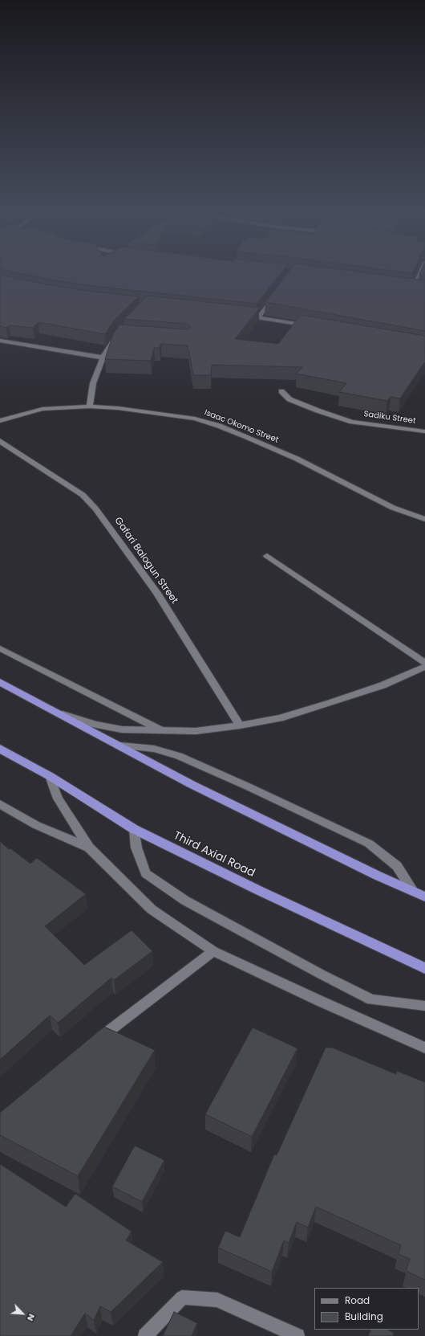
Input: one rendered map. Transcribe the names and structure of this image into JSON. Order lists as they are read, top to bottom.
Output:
{
  "streets": {
    "highway": ["Third Axial Road"],
    "street": ["Sadiku Street", "Isaac Okomo Street", "Gafari Balogun Street"]
  },
  "legend": ["Road", "Building"],
  "north": "bottom right"
}
